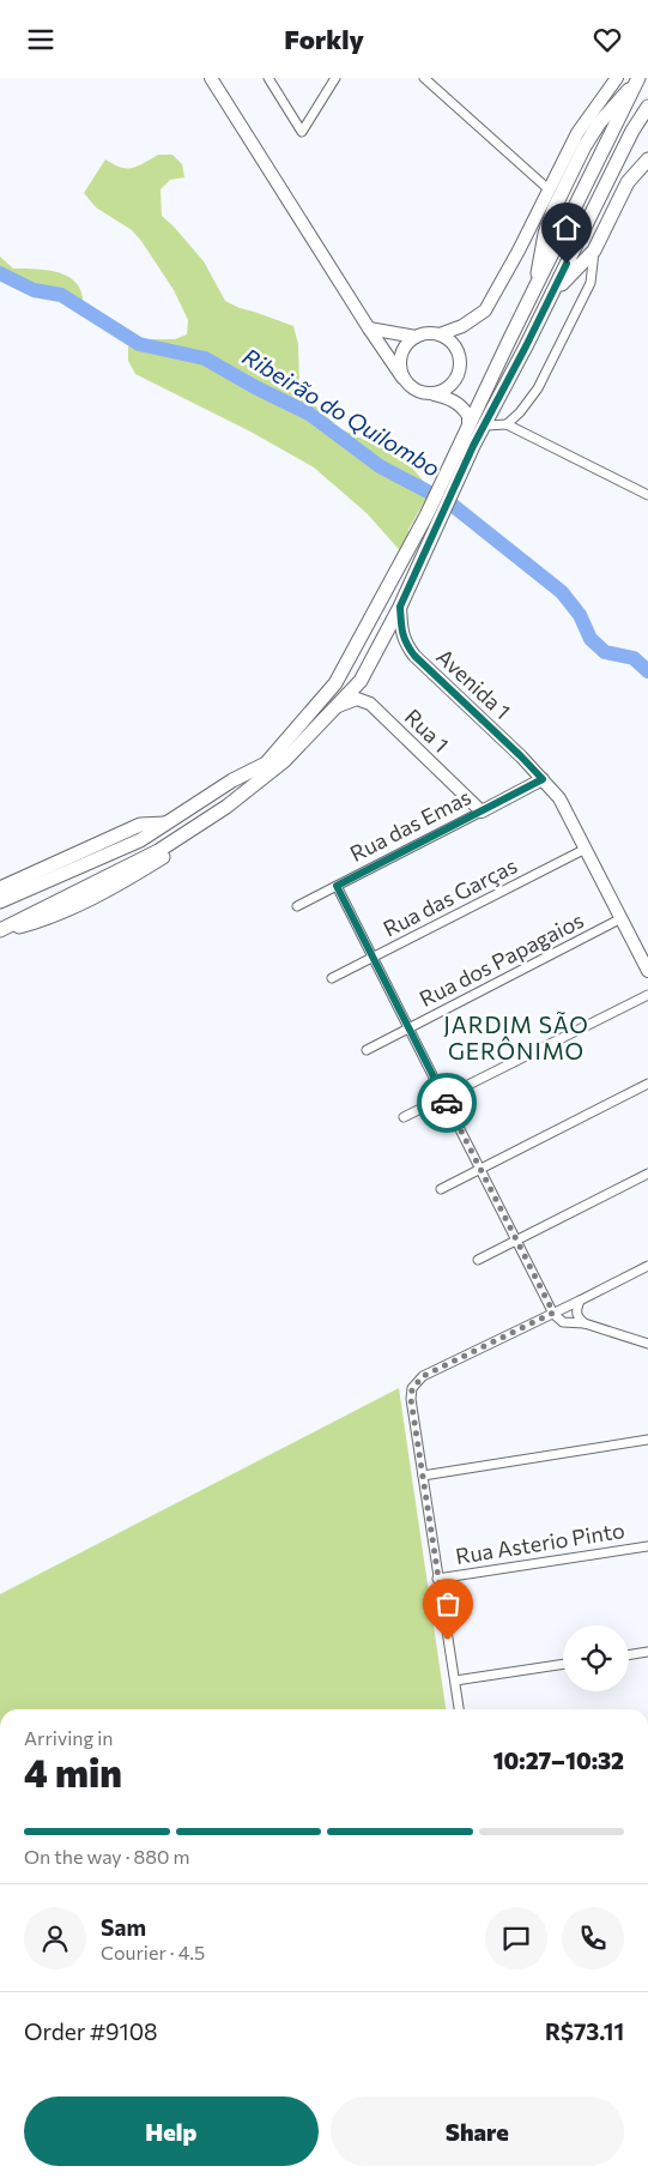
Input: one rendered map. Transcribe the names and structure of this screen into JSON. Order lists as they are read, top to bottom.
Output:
{
  "streets": {
    "main road": ["Avenida 1", "Rua 1", "Rua das Emas"],
    "street": ["Rua das Garças", "Rua dos Papagaios", "Rua Asterio Pinto"]
  },
  "crossings": [
    ["Avenida 1", "Rua das Emas"],
    ["Avenida 1", "Rua das Garças"],
    ["Avenida 1", "Rua dos Papagaios"],
    ["Rua 1", "Rua das Emas"]
  ],
  "districts": ["JARDIM SÃO GERÔNIMO"],
  "water": ["Ribeirão do Quilombo"],
  "page": {
    "header": "Forkly",
    "heading": ["4 min", "Arriving in", "10:27–10:32"],
    "panel": [
      "Sam",
      "Courier · 4.5",
      "Order #9108",
      "R$73.11"
    ],
    "bar": "On the way · 880 m",
    "buttons": ["Help", "Share"]
  }
}
